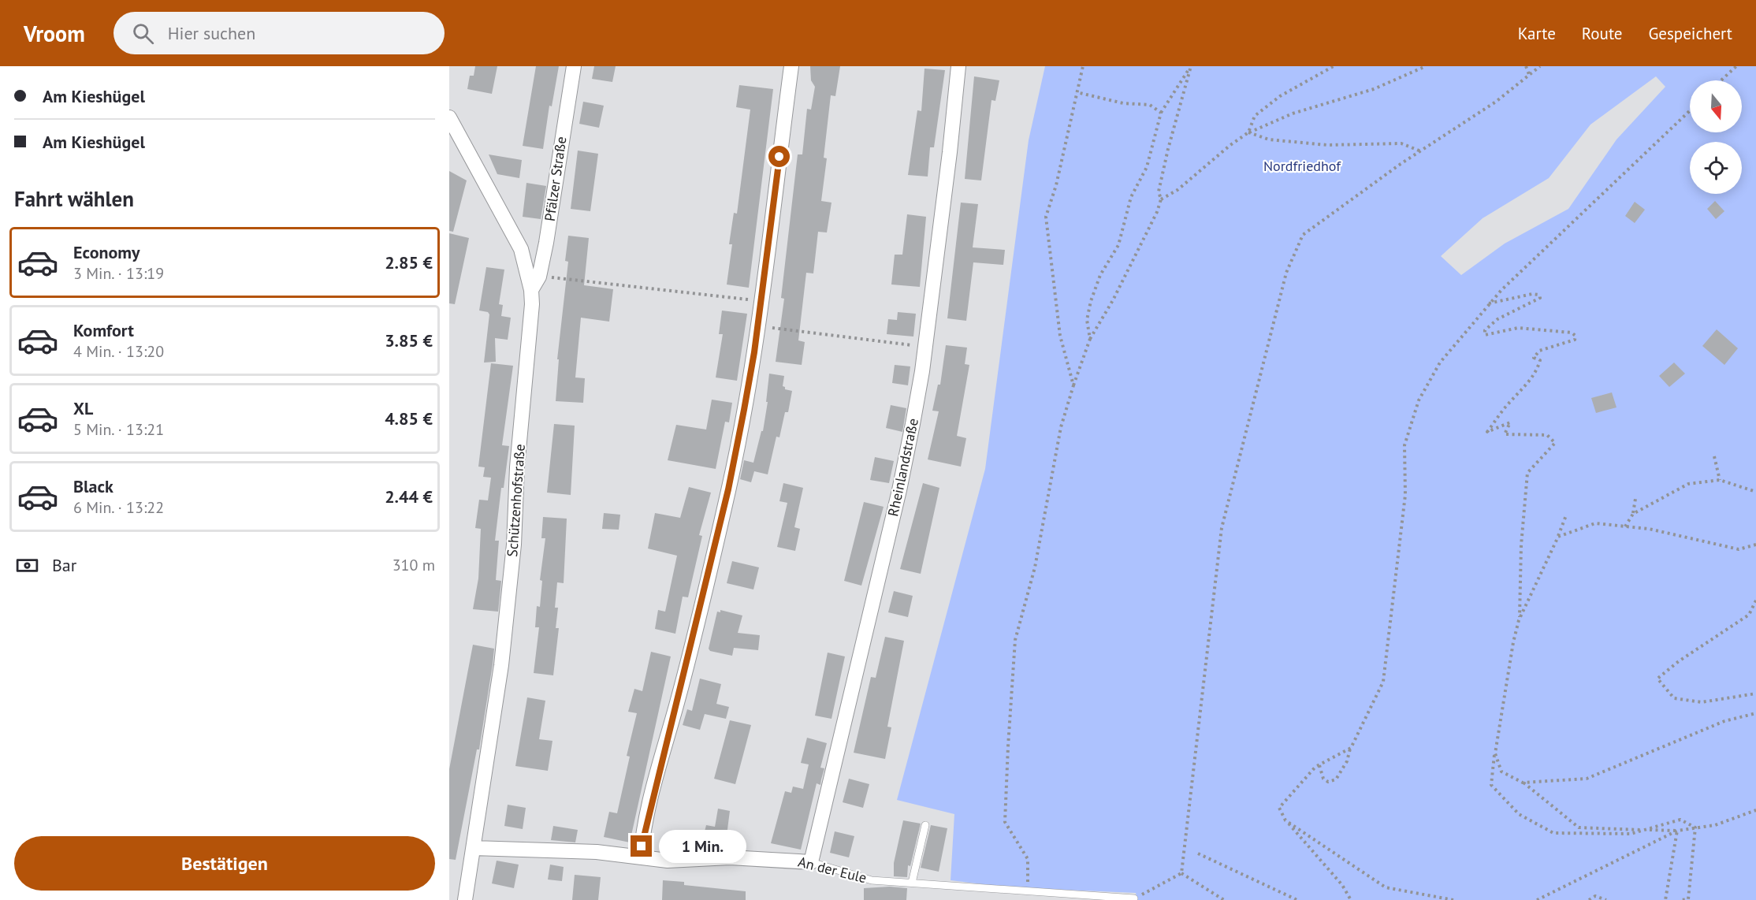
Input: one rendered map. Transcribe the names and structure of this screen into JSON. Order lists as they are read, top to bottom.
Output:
{
  "streets": {
    "street": [
      "Pfälzer Straße",
      "Rheinlandstraße",
      "Schützenhofstraße",
      "An der Eule"
    ]
  },
  "crossings": [
    ["Pfälzer Straße", "Schützenhofstraße"],
    ["Rheinlandstraße", "An der Eule"],
    ["Schützenhofstraße", "An der Eule"]
  ],
  "parks": ["Nordfriedhof"],
  "north": "bottom",
  "page": {
    "header": "Vroom",
    "search": "Hier suchen",
    "nav": ["Karte", "Route", "Gespeichert"],
    "banner": ["Am Kieshügel", "Am Kieshügel"],
    "heading": "Fahrt wählen",
    "list": [
      {
        "name": "Economy",
        "note": "3 Min. · 13:19",
        "value": "2.85 €"
      },
      {
        "name": "Komfort",
        "note": "4 Min. · 13:20",
        "value": "3.85 €"
      },
      {
        "name": "XL",
        "note": "5 Min. · 13:21",
        "value": "4.85 €"
      },
      {
        "name": "Black",
        "note": "6 Min. · 13:22",
        "value": "2.44 €"
      }
    ],
    "pay": ["Bar", "310 m"],
    "buttons": "Bestätigen",
    "bubble": "1 Min."
  }
}
